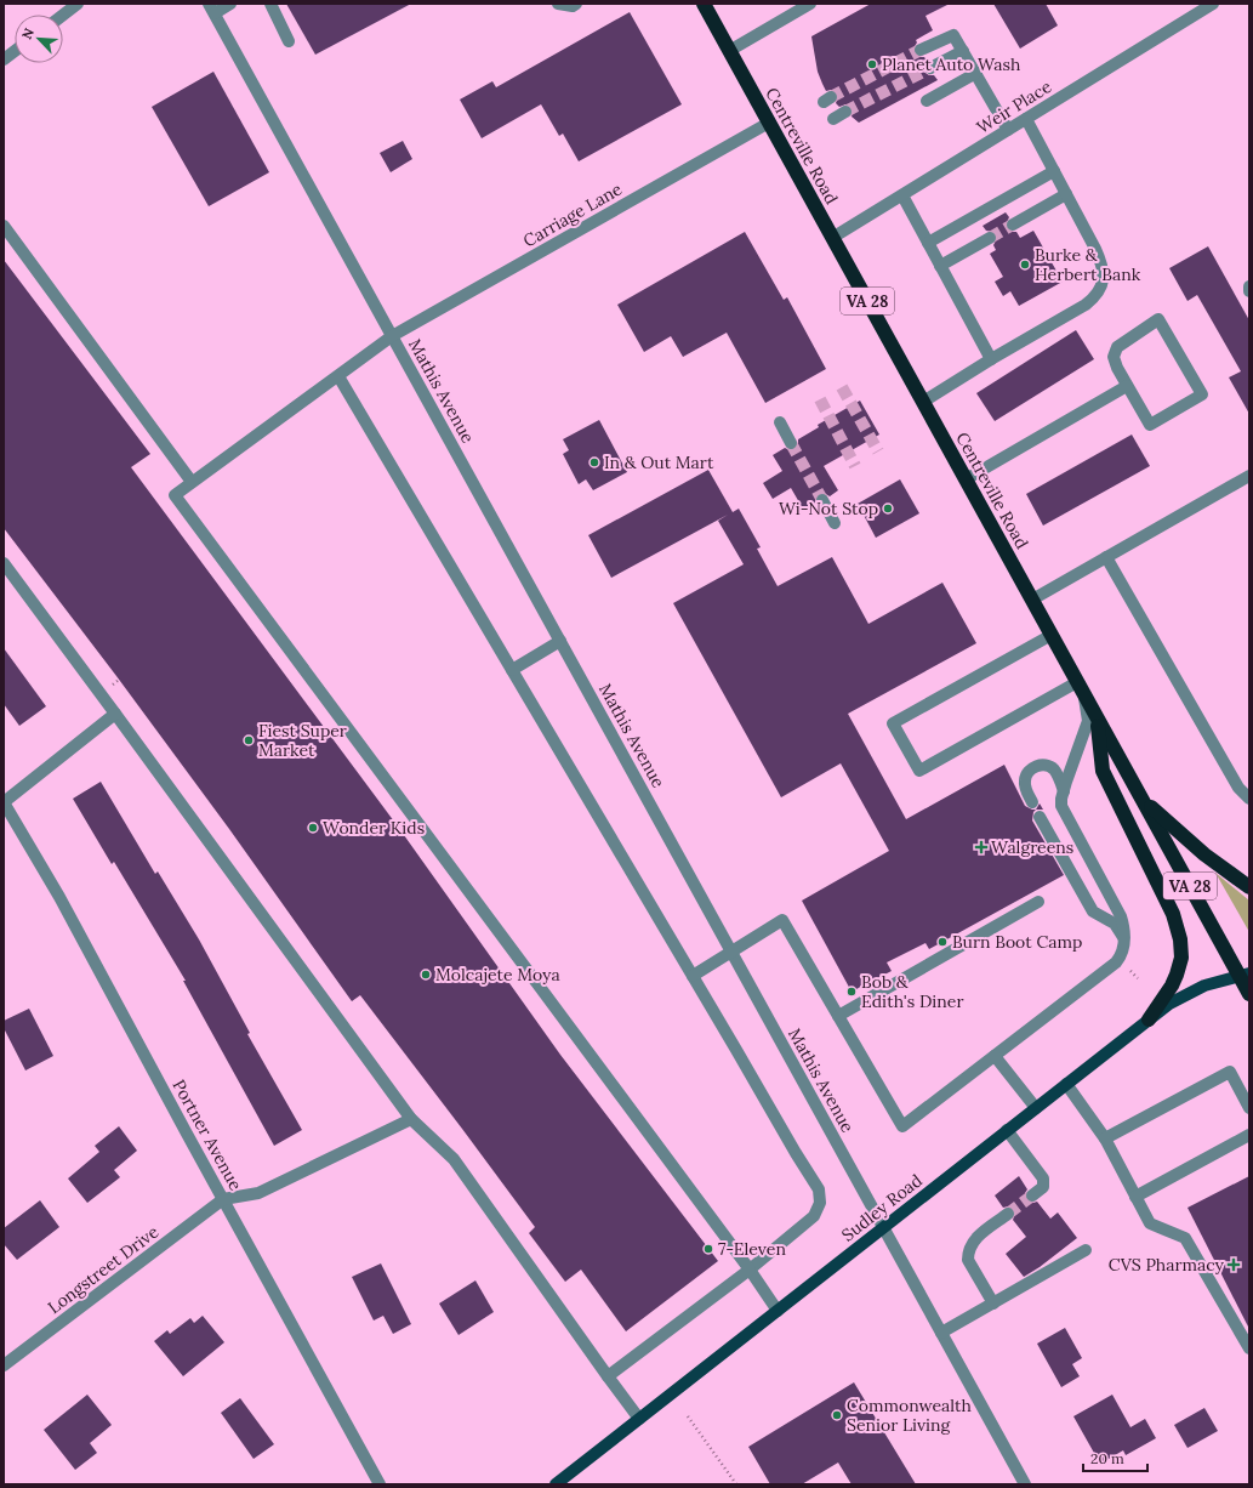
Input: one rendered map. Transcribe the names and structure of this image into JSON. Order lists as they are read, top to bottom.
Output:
{
  "streets": {
    "highway": ["Centreville Road", "VA 28"],
    "main road": ["Sudley Road"],
    "street": [
      "Weir Place",
      "Carriage Lane",
      "Mathis Avenue",
      "Portner Avenue",
      "Longstreet Drive"
    ]
  },
  "crossings": [
    ["Weir Place", "Centreville Road"],
    ["Centreville Road", "Carriage Lane"],
    ["Centreville Road", "Sudley Road"],
    ["Carriage Lane", "Mathis Avenue"],
    ["Mathis Avenue", "Sudley Road"],
    ["Portner Avenue", "Longstreet Drive"]
  ],
  "places": {
    "other": [
      "Planet Auto Wash",
      "Burke & Herbert Bank",
      "In & Out Mart",
      "Wi-Not Stop",
      "Fiest Super Market",
      "Wonder Kids",
      "Burn Boot Camp",
      "Molcajete Moya",
      "Bob & Edith's Diner",
      "7-Eleven",
      "Commonwealth Senior Living"
    ],
    "health": ["Walgreens", "CVS Pharmacy"]
  },
  "scale_bar": "20 m",
  "north": "top left"
}
